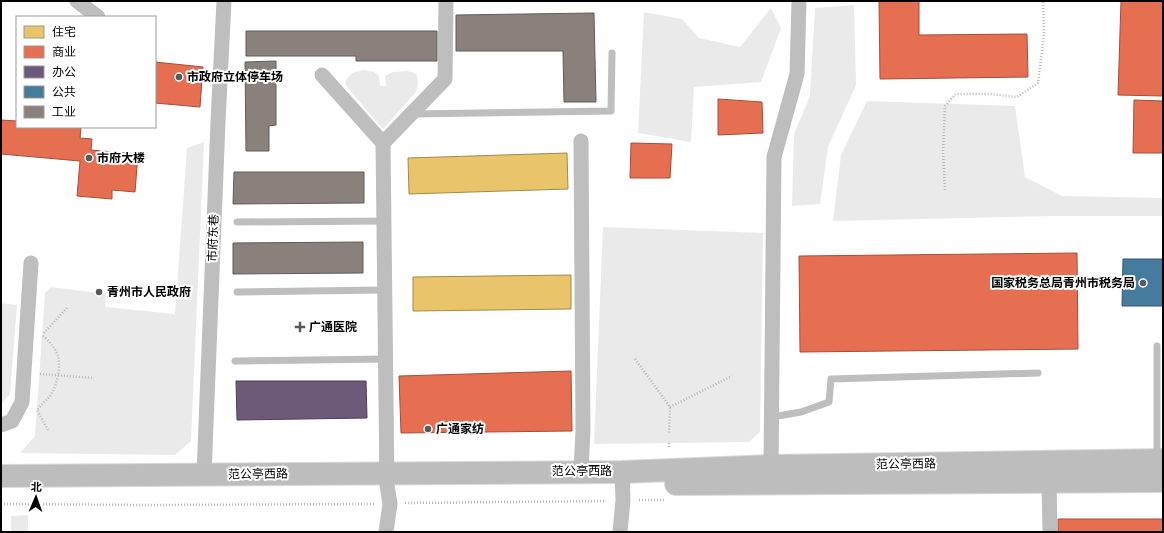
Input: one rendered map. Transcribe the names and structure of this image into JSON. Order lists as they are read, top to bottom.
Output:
{
  "streets": {
    "main road": ["范公亭西路"],
    "street": ["市府东巷"]
  },
  "crossings": [
    ["市府东巷", "范公亭西路"]
  ],
  "places": {
    "other": [
      "市政府立体停车场",
      "市府大楼",
      "国家税务总局青州市税务局",
      "青州市人民政府",
      "广通家纺"
    ],
    "health": ["广通医院"]
  },
  "legend": [
    "住宅",
    "商业",
    "办公",
    "公共",
    "工业"
  ],
  "north": "top"
}
